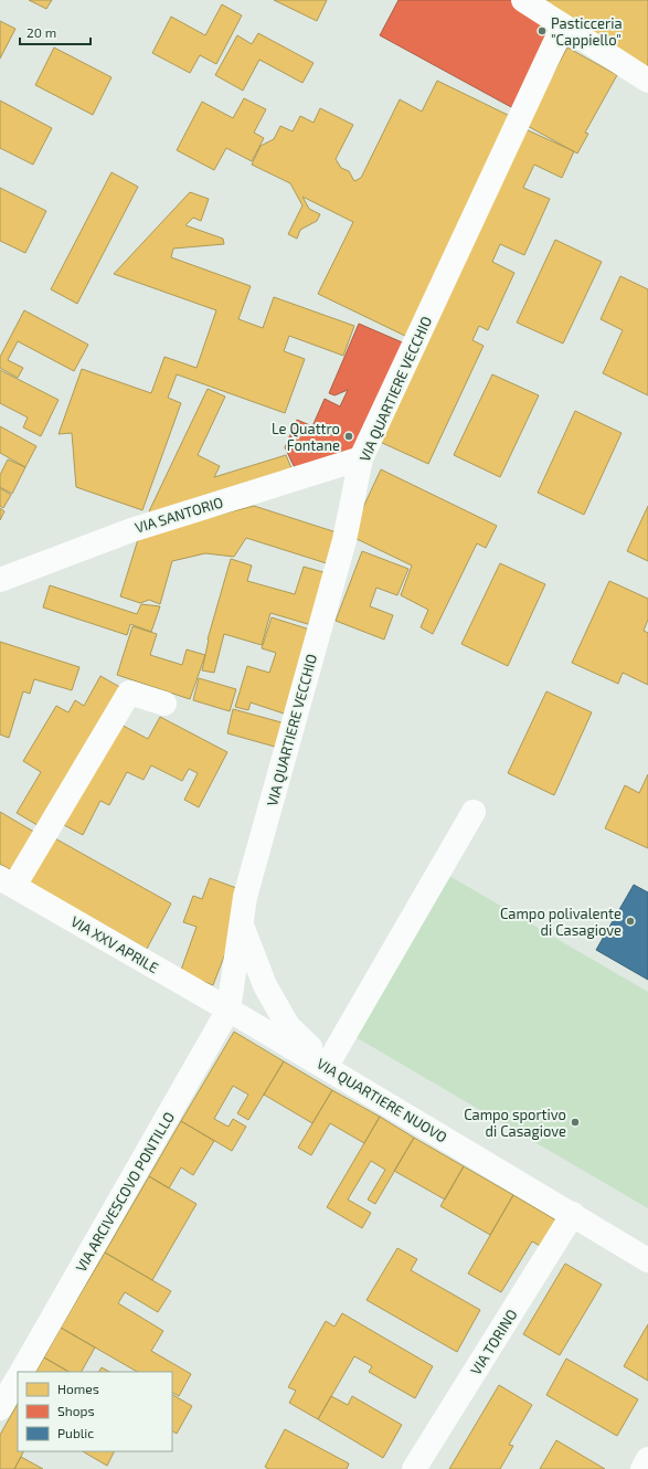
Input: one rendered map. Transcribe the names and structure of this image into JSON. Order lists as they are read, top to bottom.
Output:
{
  "streets": {
    "street": [
      "VIA QUARTIERE VECCHIO",
      "VIA SANTORIO",
      "VIA XXV APRILE",
      "VIA QUARTIERE NUOVO",
      "VIA ARCIVESCOVO PONTILLO",
      "VIA TORINO"
    ]
  },
  "crossings": [
    ["VIA QUARTIERE VECCHIO", "VIA SANTORIO"],
    ["VIA QUARTIERE VECCHIO", "VIA XXV APRILE"],
    ["VIA QUARTIERE VECCHIO", "VIA QUARTIERE NUOVO"],
    ["VIA QUARTIERE VECCHIO", "VIA ARCIVESCOVO PONTILLO"],
    ["VIA XXV APRILE", "VIA QUARTIERE NUOVO"],
    ["VIA XXV APRILE", "VIA ARCIVESCOVO PONTILLO"],
    ["VIA QUARTIERE NUOVO", "VIA ARCIVESCOVO PONTILLO"],
    ["VIA QUARTIERE NUOVO", "VIA TORINO"]
  ],
  "places": [
    "Pasticceria \"Cappiello\"",
    "Le Quattro Fontane",
    "Campo polivalente di Casagiove",
    "Campo sportivo di Casagiove"
  ],
  "legend": ["Homes", "Shops", "Public"],
  "scale_bar": "20 m"
}
